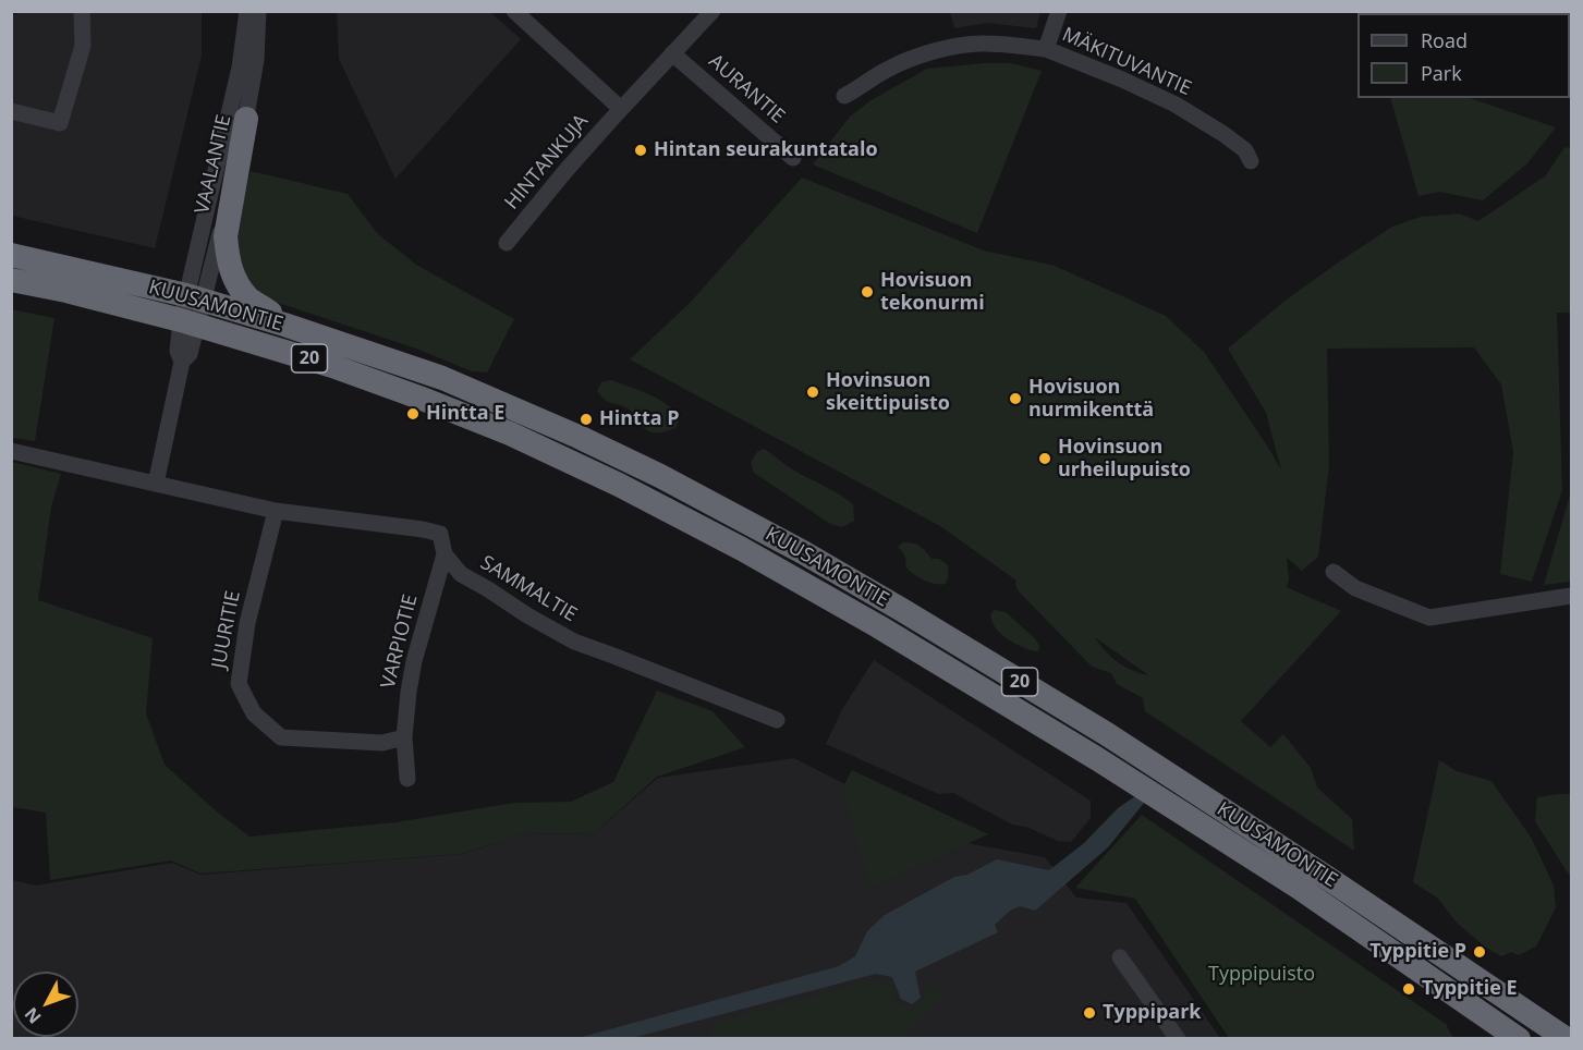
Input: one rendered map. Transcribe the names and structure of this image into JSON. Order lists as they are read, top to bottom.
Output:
{
  "streets": {
    "highway": ["KUUSAMONTIE", "20"],
    "street": [
      "MÄKITUVANTIE",
      "AURANTIE",
      "HINTANKUJA",
      "VAALANTIE",
      "SAMMALTIE",
      "JUURITIE",
      "VARPIOTIE"
    ]
  },
  "crossings": [
    ["AURANTIE", "HINTANKUJA"],
    ["VAALANTIE", "KUUSAMONTIE"],
    ["SAMMALTIE", "JUURITIE"],
    ["SAMMALTIE", "VARPIOTIE"],
    ["JUURITIE", "VARPIOTIE"]
  ],
  "parks": ["Typpipuisto"],
  "places": [
    "Hintan seurakuntatalo",
    "Hovisuon tekonurmi",
    "Hovinsuon skeittipuisto",
    "Hovisuon nurmikenttä",
    "Hintta E",
    "Hintta P",
    "Hovinsuon urheilupuisto",
    "Typpitie P",
    "Typpitie E",
    "Typpipark"
  ],
  "legend": ["Road", "Park"],
  "north": "bottom left"
}
